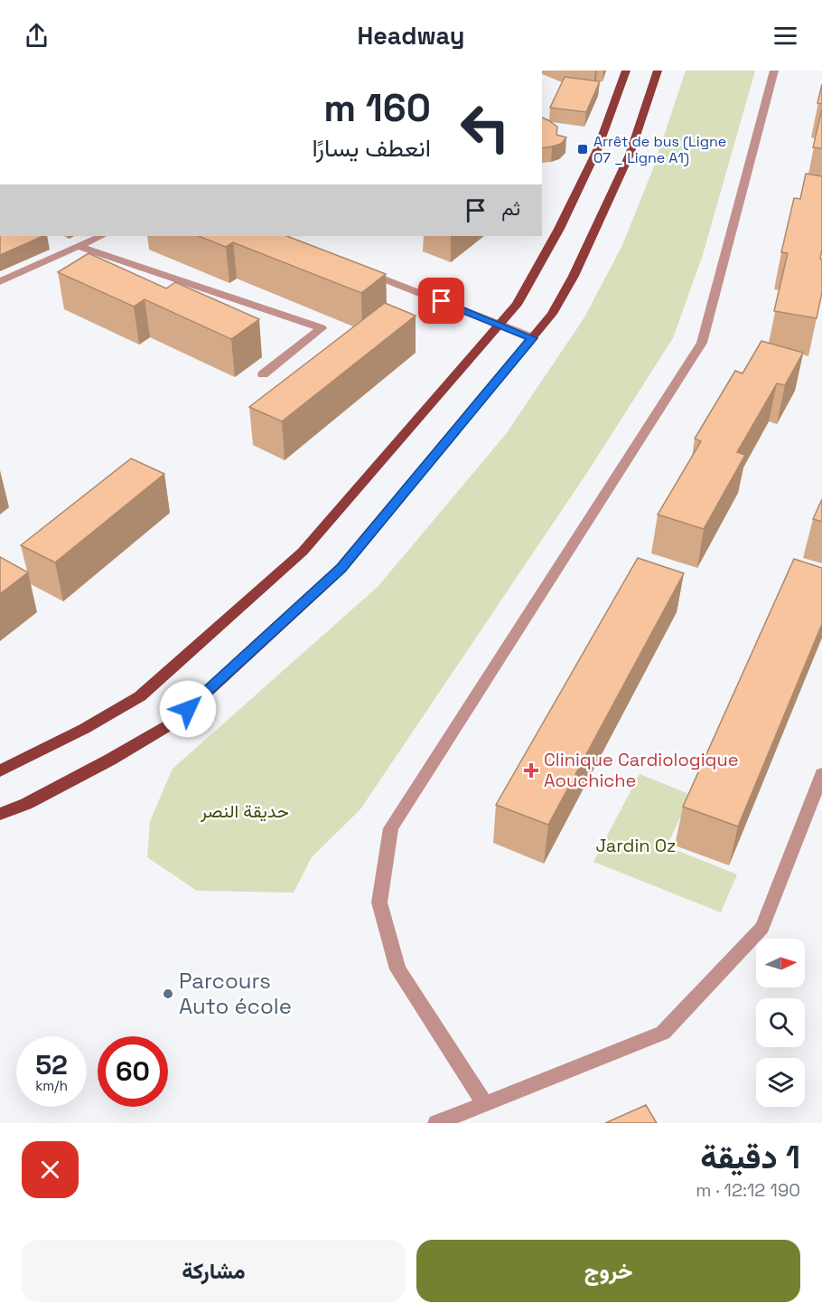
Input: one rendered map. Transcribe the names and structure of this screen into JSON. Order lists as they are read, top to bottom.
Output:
{
  "parks": ["حديقة النصر", "Jardin Oz"],
  "places": {
    "transit": ["Arrêt de bus (Ligne 07 _ Ligne A1)"],
    "health": ["Clinique Cardiologique Aouchiche"],
    "other": ["Parcours Auto école"]
  },
  "north": "right",
  "page": {
    "header": "Headway",
    "turn": ["160 m", "انعطف يسارًا"],
    "then": "ثم",
    "speed": "52 km/h",
    "limit": "60",
    "heading": ["1 دقيقة", "190 m · 12:12"],
    "buttons": ["خروج", "مشاركة"]
  }
}
